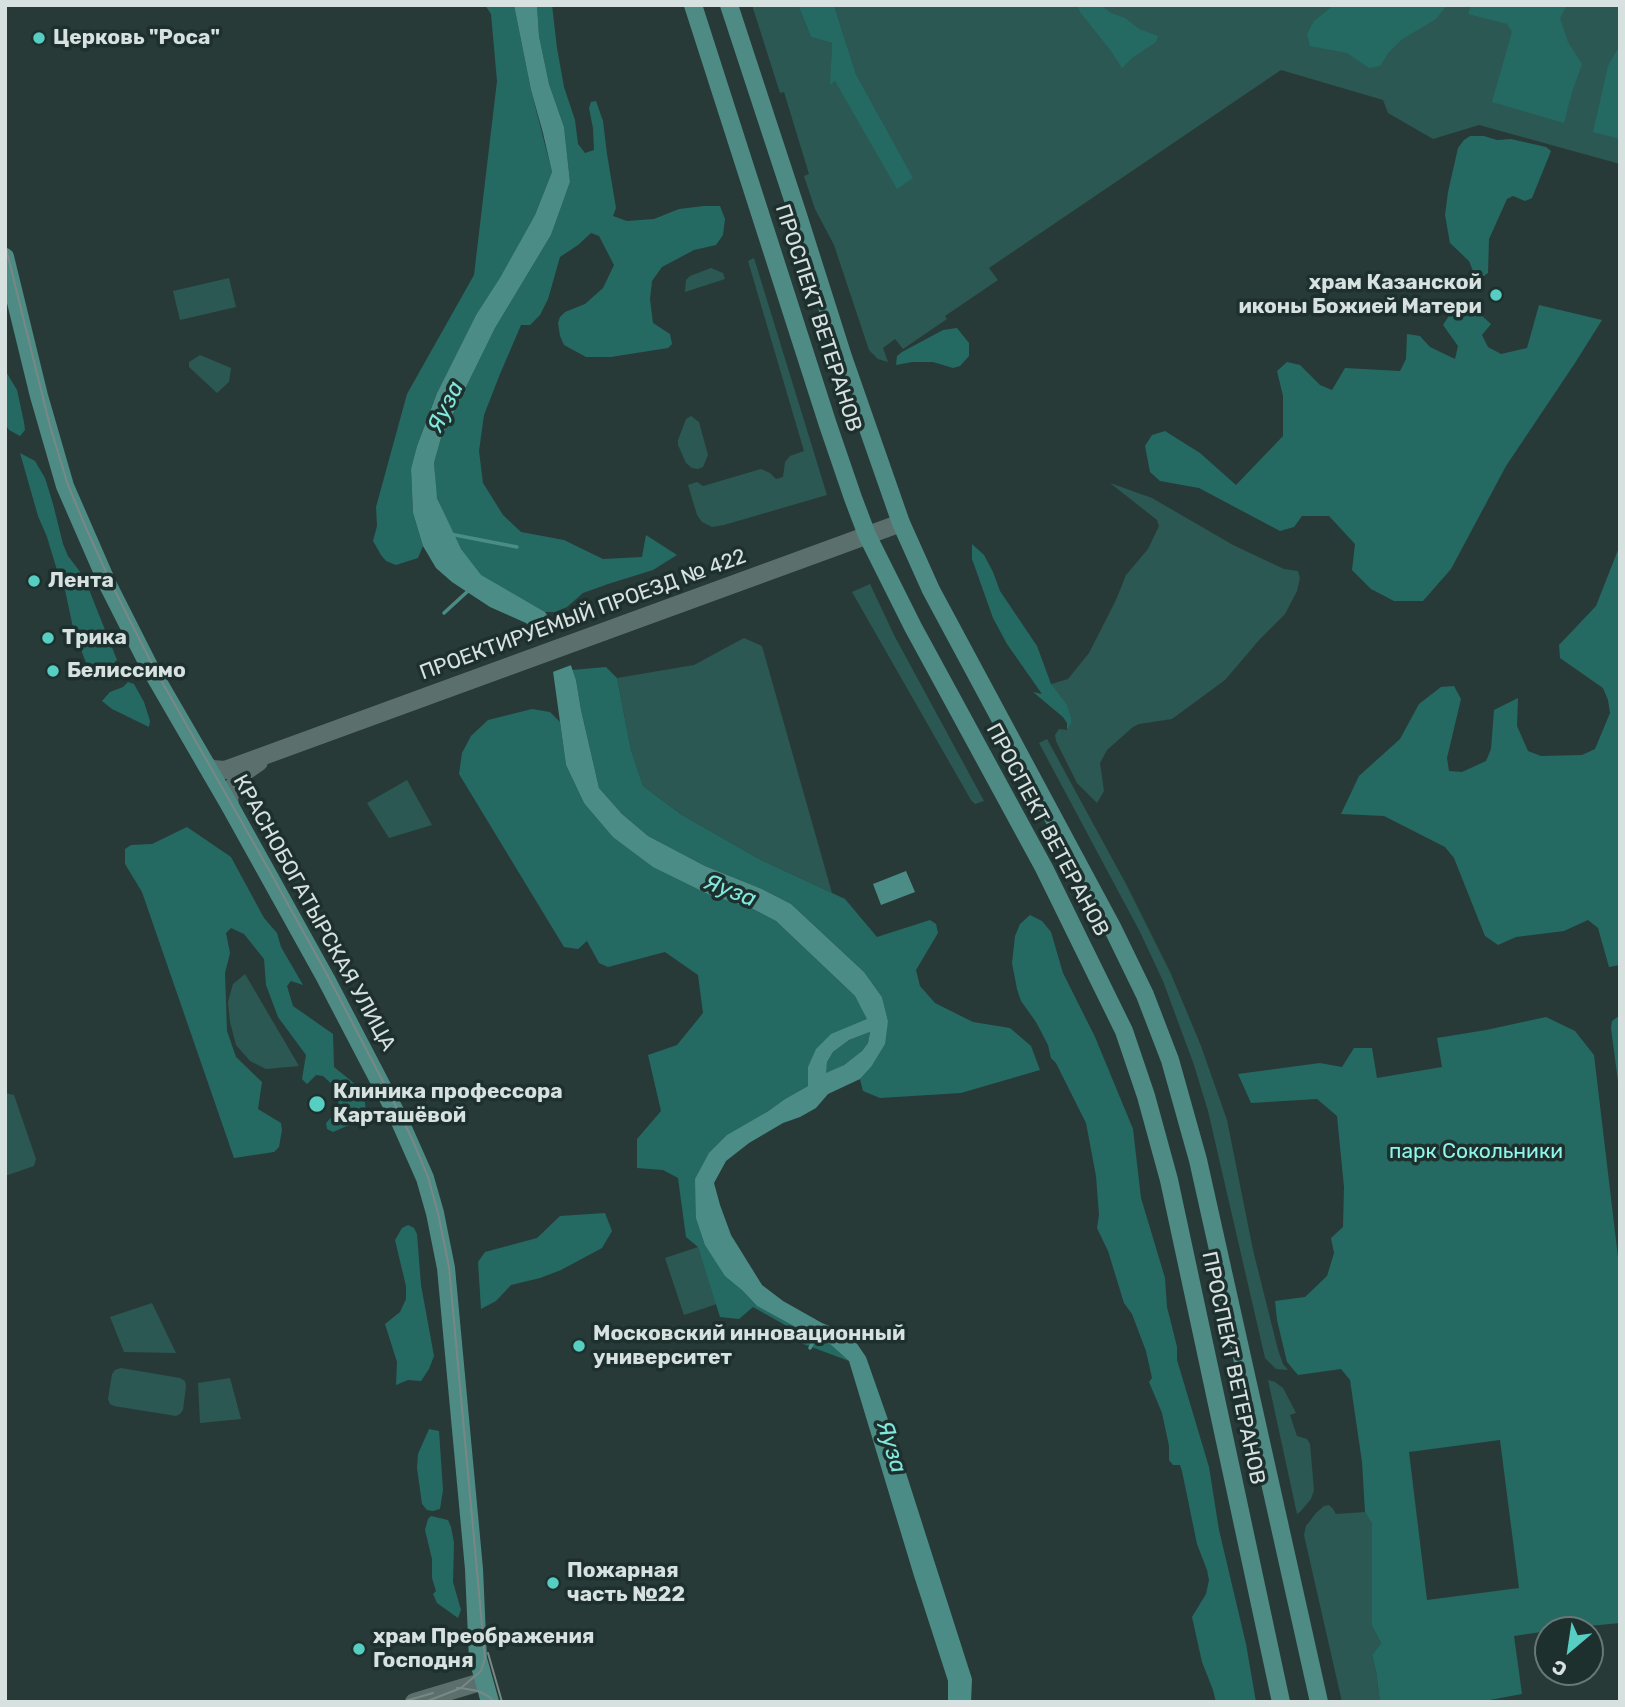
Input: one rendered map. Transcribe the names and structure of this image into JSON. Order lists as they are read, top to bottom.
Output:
{
  "streets": {
    "main road": ["ПРОСПЕКТ ВЕТЕРАНОВ", "КРАСНОБОГАТЫРСКАЯ УЛИЦА"],
    "street": ["ПРОЕКТИРУЕМЫЙ ПРОЕЗД № 422"]
  },
  "crossings": [
    ["ПРОСПЕКТ ВЕТЕРАНОВ", "ПРОЕКТИРУЕМЫЙ ПРОЕЗД № 422"],
    ["ПРОЕКТИРУЕМЫЙ ПРОЕЗД № 422", "КРАСНОБОГАТЫРСКАЯ УЛИЦА"]
  ],
  "water": ["Яуза"],
  "parks": ["парк Сокольники"],
  "places": [
    "Церковь \"Роса\"",
    "храм Казанской иконы Божией Матери",
    "Лента",
    "Трика",
    "Белиссимо",
    "Клиника профессора Карташёвой",
    "Московский инновационный университет",
    "Пожарная часть №22",
    "храм Преображения Господня"
  ],
  "north": "bottom left"
}
